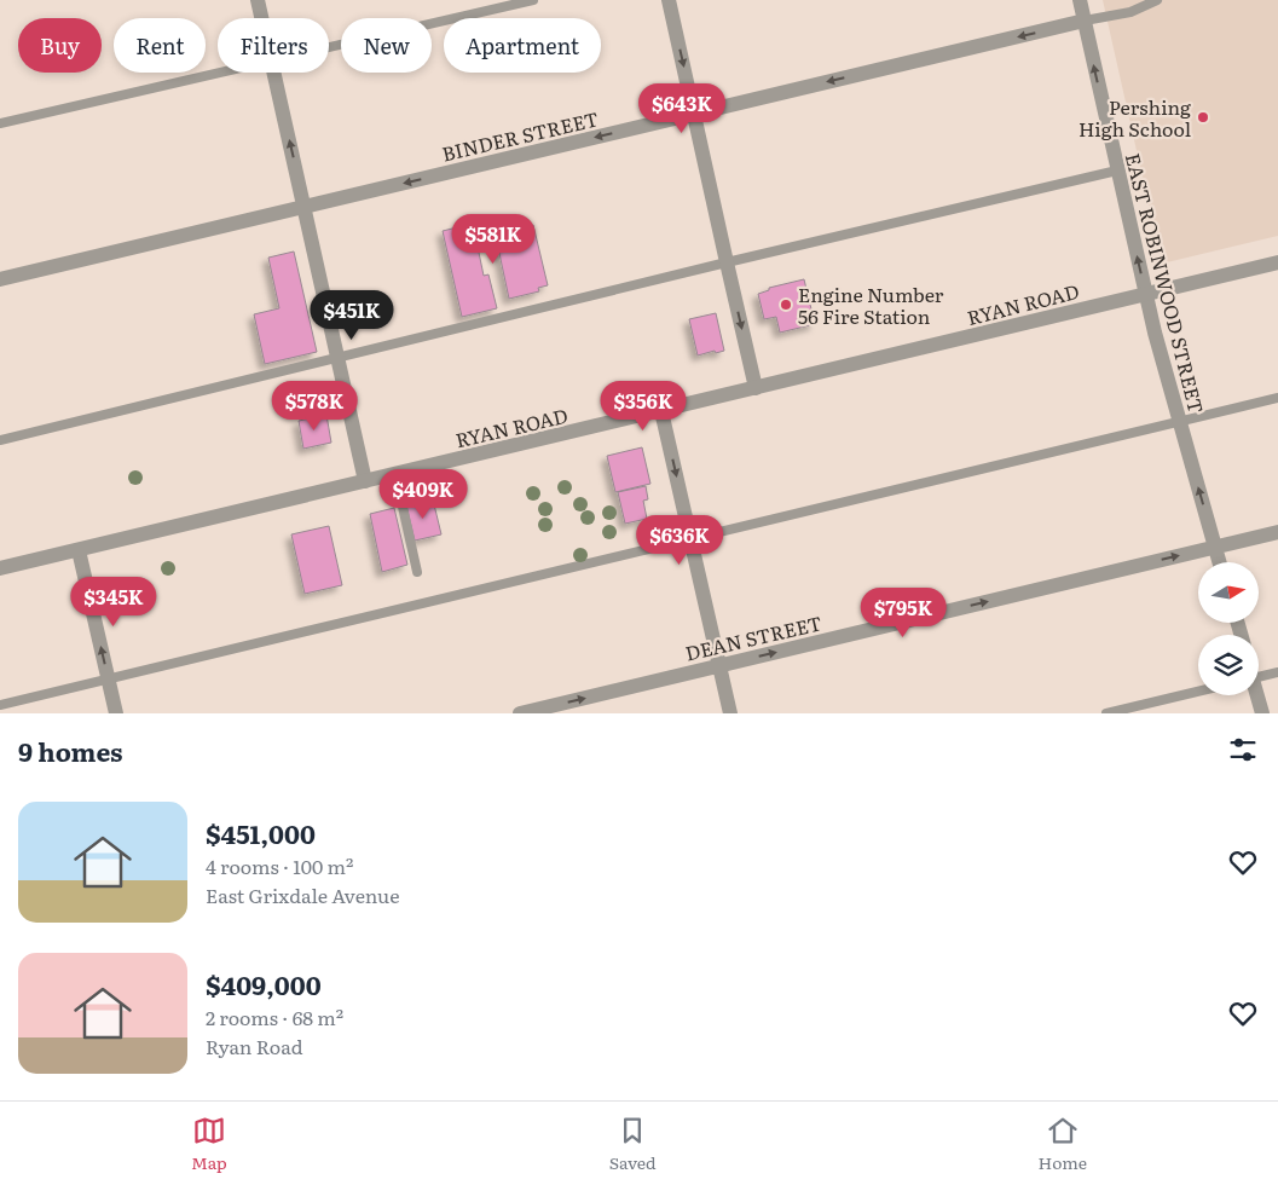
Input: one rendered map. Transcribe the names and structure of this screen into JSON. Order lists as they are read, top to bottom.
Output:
{
  "streets": {
    "street": [
      "BINDER STREET",
      "EAST ROBINWOOD STREET",
      "RYAN ROAD",
      "DEAN STREET"
    ]
  },
  "crossings": [
    ["BINDER STREET", "EAST ROBINWOOD STREET"],
    ["EAST ROBINWOOD STREET", "RYAN ROAD"],
    ["EAST ROBINWOOD STREET", "DEAN STREET"]
  ],
  "one_way": ["BINDER STREET", "EAST ROBINWOOD STREET", "DEAN STREET"],
  "places": ["Pershing High School", "Engine Number 56 Fire Station"],
  "north": "right",
  "page": {
    "chip": [
      "Buy",
      "Rent",
      "Filters",
      "New",
      "Apartment"
    ],
    "price": [
      "$643K",
      "$581K",
      "$451K",
      "$578K",
      "$356K",
      "$409K",
      "$636K",
      "$345K",
      "$795K"
    ],
    "heading": "9 homes",
    "list": [
      {
        "name": "$451,000",
        "note": "4 rooms · 100 m² · East Grixdale Avenue"
      },
      {
        "name": "$409,000",
        "note": "2 rooms · 68 m² · Ryan Road"
      }
    ],
    "tabs": ["Map", "Saved", "Home"]
  }
}
